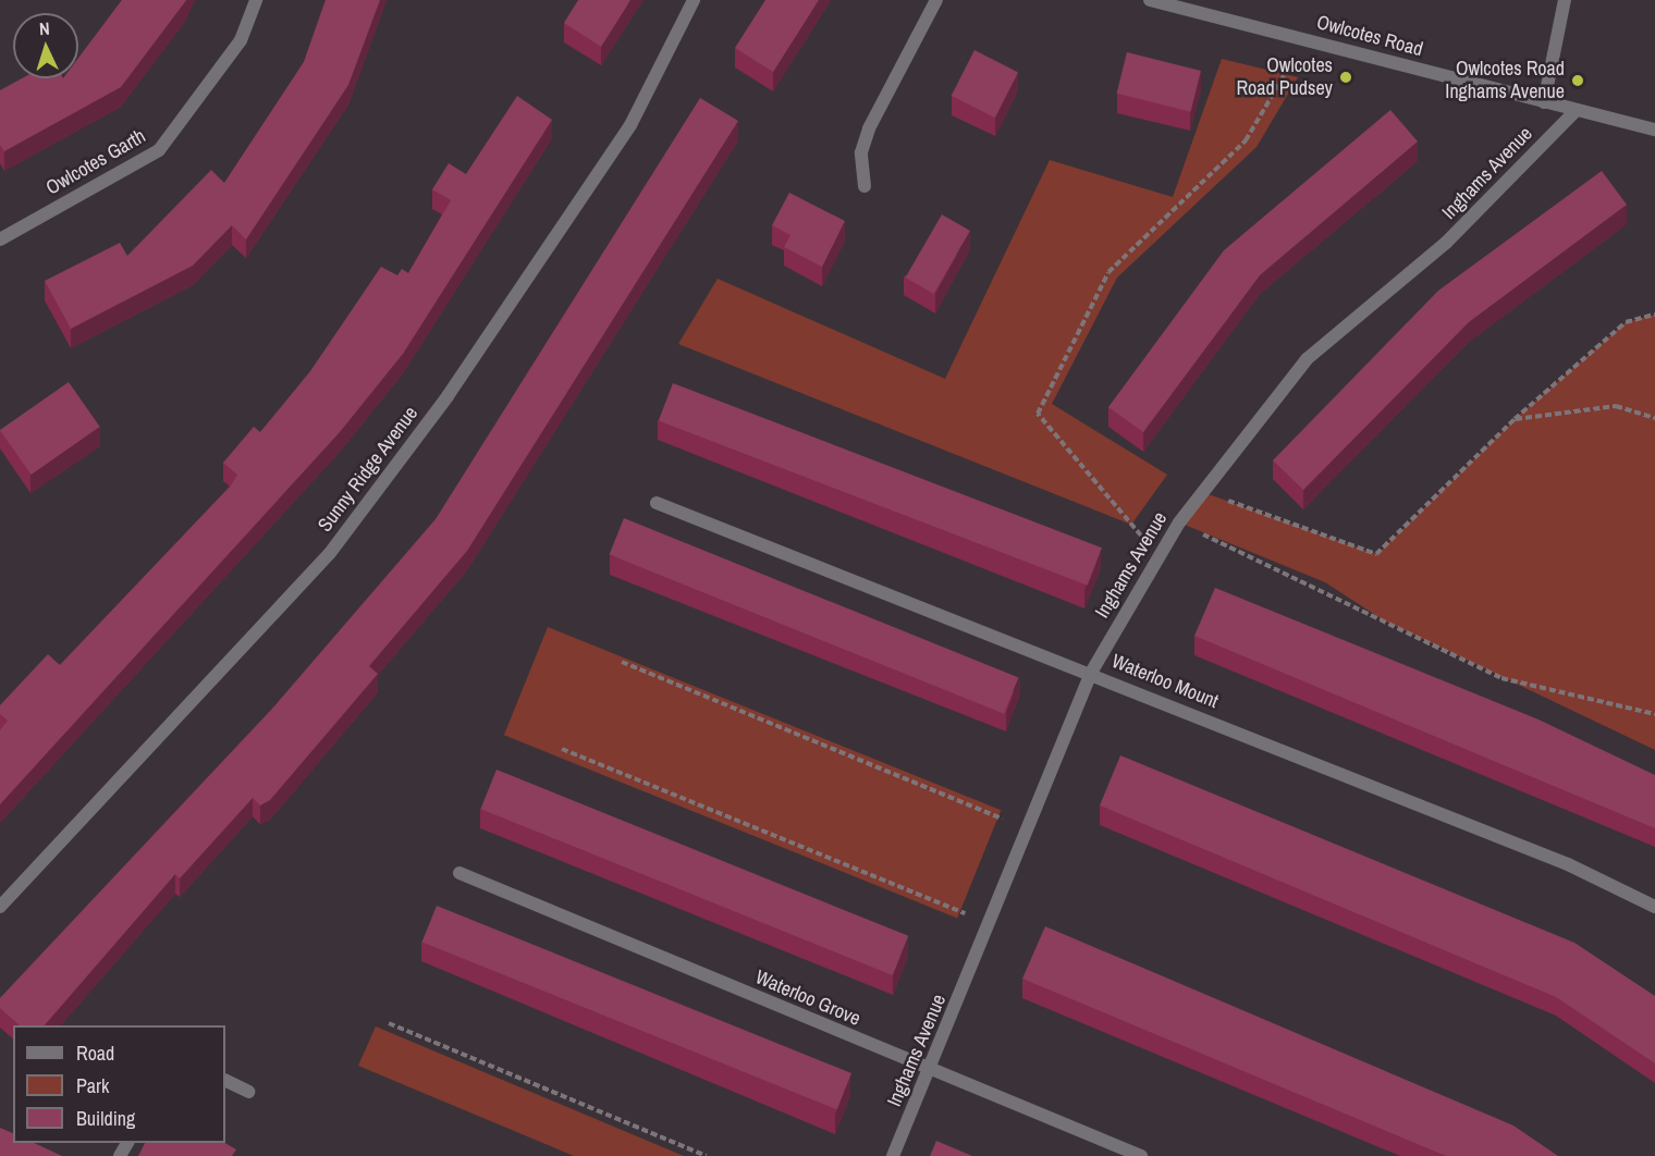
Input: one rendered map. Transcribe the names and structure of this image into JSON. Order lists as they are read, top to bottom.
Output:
{
  "streets": {
    "street": [
      "Owlcotes Road",
      "Owlcotes Garth",
      "Inghams Avenue",
      "Sunny Ridge Avenue",
      "Waterloo Mount",
      "Waterloo Grove"
    ]
  },
  "crossings": [
    ["Owlcotes Road", "Inghams Avenue"],
    ["Inghams Avenue", "Waterloo Mount"],
    ["Inghams Avenue", "Waterloo Grove"]
  ],
  "places": ["Owlcotes Road Pudsey", "Owlcotes Road Inghams Avenue"],
  "legend": ["Road", "Park", "Building"],
  "north": "top"
}
